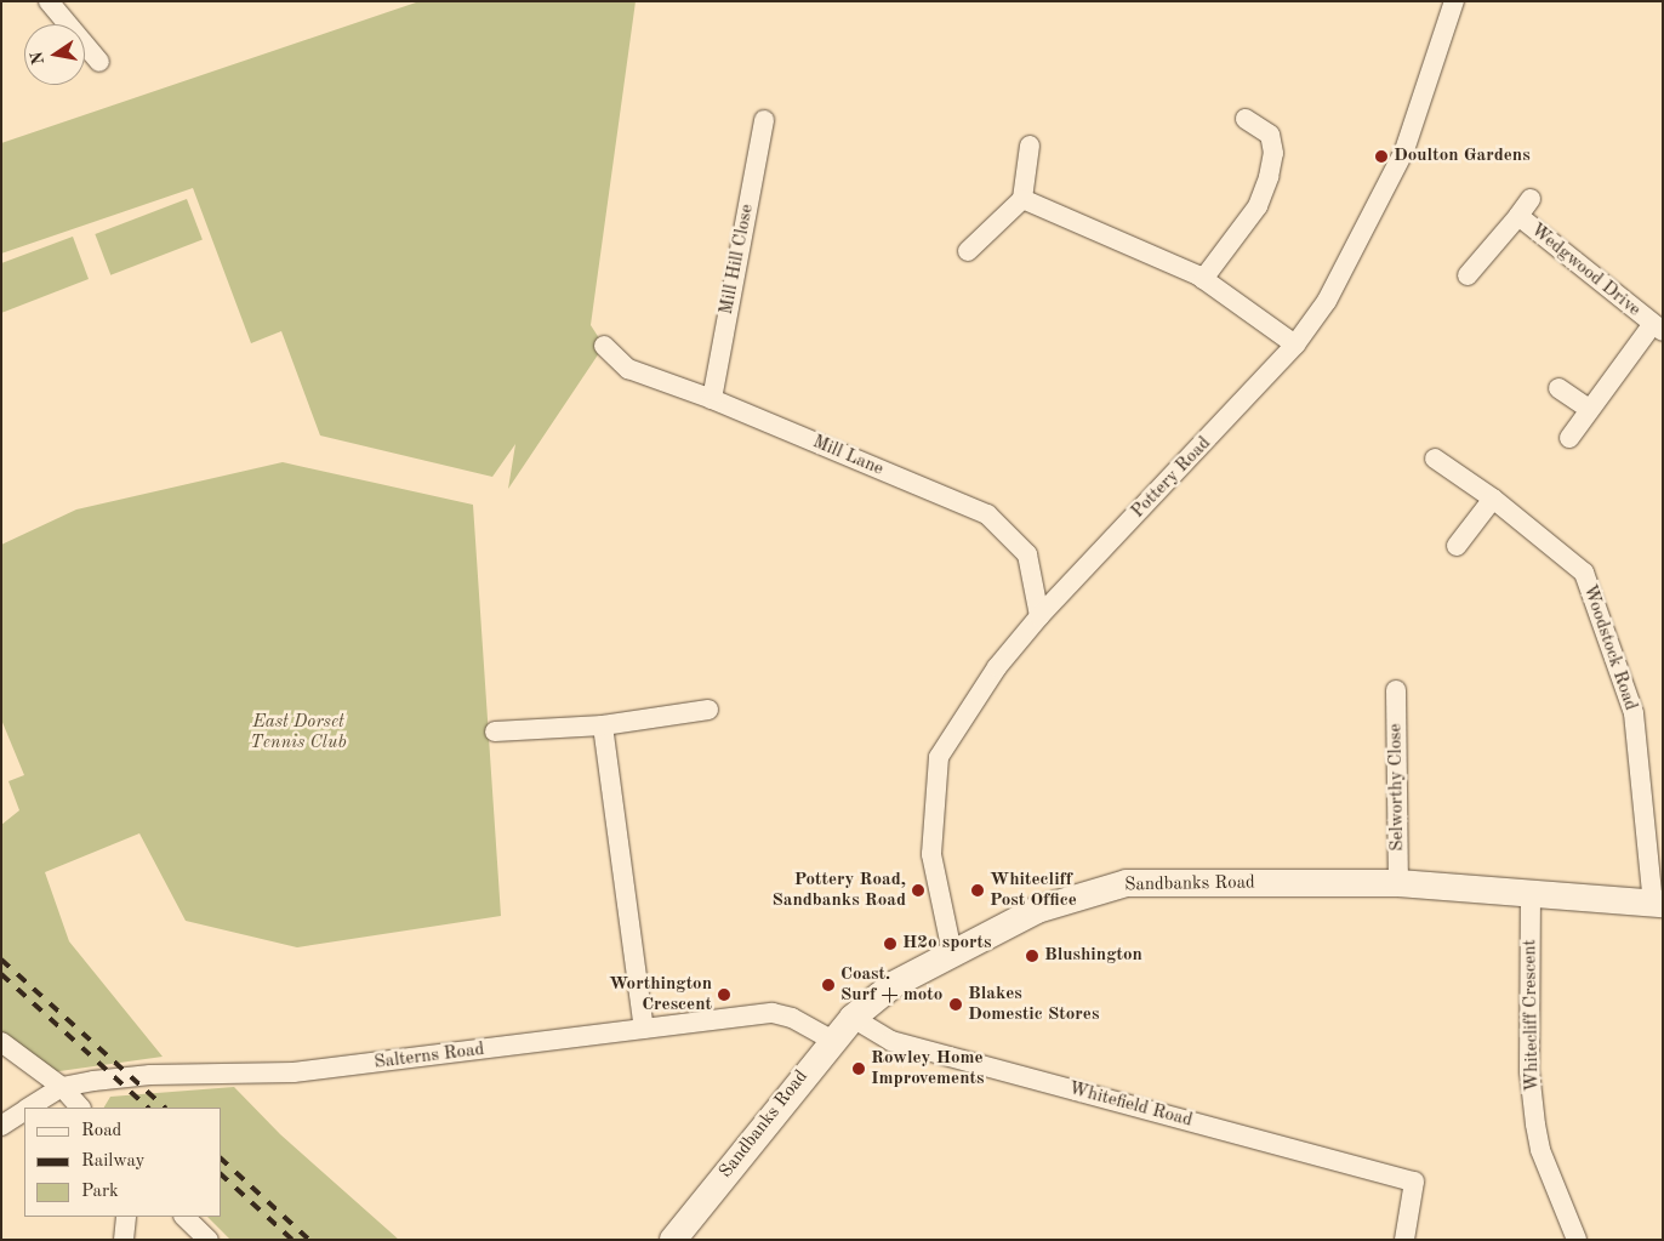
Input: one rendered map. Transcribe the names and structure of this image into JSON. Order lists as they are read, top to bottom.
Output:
{
  "streets": {
    "main road": ["Sandbanks Road"],
    "street": [
      "Mill Hill Close",
      "Wedgwood Drive",
      "Mill Lane",
      "Pottery Road",
      "Woodstock Road",
      "Selworthy Close",
      "Whitecliff Crescent",
      "Salterns Road",
      "Whitefield Road"
    ]
  },
  "crossings": [
    ["Mill Hill Close", "Mill Lane"],
    ["Mill Lane", "Pottery Road"],
    ["Pottery Road", "Sandbanks Road"],
    ["Woodstock Road", "Sandbanks Road"],
    ["Selworthy Close", "Sandbanks Road"],
    ["Sandbanks Road", "Whitecliff Crescent"],
    ["Sandbanks Road", "Salterns Road"],
    ["Sandbanks Road", "Whitefield Road"]
  ],
  "parks": ["East Dorset Tennis Club"],
  "places": [
    "Doulton Gardens",
    "Pottery Road, Sandbanks Road",
    "Whitecliff Post Office",
    "H2o sports",
    "Blushington",
    "Coast. Surf + moto",
    "Worthington Crescent",
    "Blakes Domestic Stores",
    "Rowley Home Improvements"
  ],
  "legend": ["Road", "Railway", "Park"],
  "north": "left"
}
